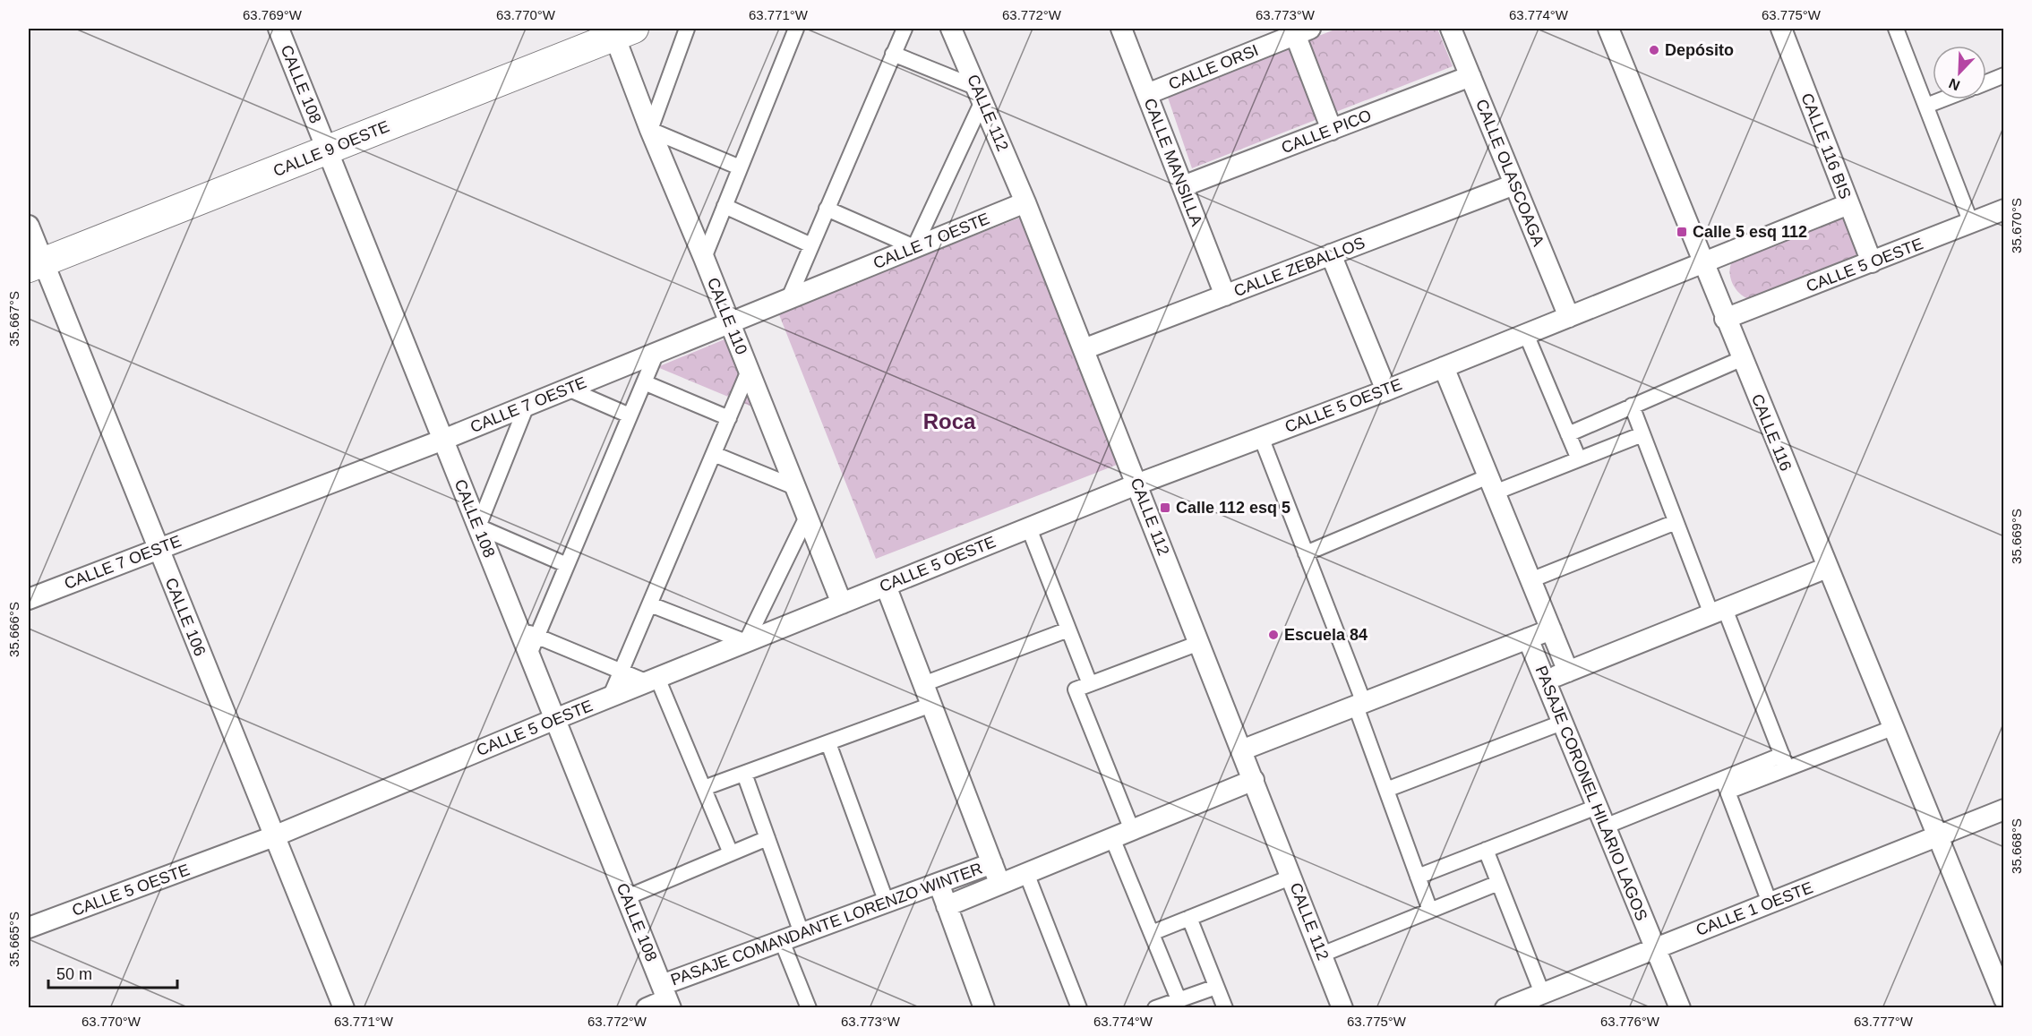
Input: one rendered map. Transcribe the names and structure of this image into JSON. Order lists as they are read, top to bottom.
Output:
{
  "streets": {
    "main road": ["CALLE 9 OESTE"],
    "street": [
      "CALLE ORSI",
      "CALLE 108",
      "CALLE 112",
      "CALLE PICO",
      "CALLE 116 BIS",
      "CALLE MANSILLA",
      "CALLE OLASCOAGA",
      "CALLE 7 OESTE",
      "CALLE 5 OESTE",
      "CALLE ZEBALLOS",
      "CALLE 110",
      "CALLE 116",
      "CALLE 106",
      "PASAJE CORONEL HILARIO LAGOS",
      "CALLE 1 OESTE",
      "PASAJE COMANDANTE LORENZO WINTER"
    ]
  },
  "crossings": [
    ["CALLE ORSI", "CALLE MANSILLA"],
    ["CALLE 108", "CALLE 9 OESTE"],
    ["CALLE 108", "CALLE 7 OESTE"],
    ["CALLE 108", "CALLE 5 OESTE"],
    ["CALLE 108", "PASAJE COMANDANTE LORENZO WINTER"],
    ["CALLE 112", "CALLE 7 OESTE"],
    ["CALLE 112", "CALLE 5 OESTE"],
    ["CALLE 112", "CALLE ZEBALLOS"],
    ["CALLE 112", "PASAJE COMANDANTE LORENZO WINTER"],
    ["CALLE PICO", "CALLE MANSILLA"],
    ["CALLE PICO", "CALLE OLASCOAGA"],
    ["CALLE 116 BIS", "CALLE 5 OESTE"],
    ["CALLE 9 OESTE", "CALLE 110"],
    ["CALLE 9 OESTE", "CALLE 106"],
    ["CALLE MANSILLA", "CALLE ZEBALLOS"],
    ["CALLE OLASCOAGA", "CALLE 5 OESTE"],
    ["CALLE OLASCOAGA", "CALLE ZEBALLOS"],
    ["CALLE 7 OESTE", "CALLE 110"],
    ["CALLE 7 OESTE", "CALLE 106"],
    ["CALLE 5 OESTE", "CALLE 110"],
    ["CALLE 5 OESTE", "CALLE 116"],
    ["CALLE 5 OESTE", "CALLE 106"],
    ["CALLE 5 OESTE", "PASAJE CORONEL HILARIO LAGOS"],
    ["CALLE 116", "CALLE 1 OESTE"],
    ["PASAJE CORONEL HILARIO LAGOS", "CALLE 1 OESTE"]
  ],
  "districts": ["Roca"],
  "places": {
    "other": ["Depósito", "Escuela 84"],
    "transit": ["Calle 5 esq 112", "Calle 112 esq 5"]
  },
  "scale_bar": "50 m",
  "north": "bottom left",
  "coordinates": [
    "63.769°W",
    "63.770°W",
    "63.771°W",
    "63.772°W",
    "63.773°W",
    "63.774°W",
    "63.775°W",
    "35.670°S",
    "35.667°S",
    "35.669°S",
    "35.666°S",
    "35.668°S",
    "35.665°S",
    "63.776°W",
    "63.777°W"
  ]
}
